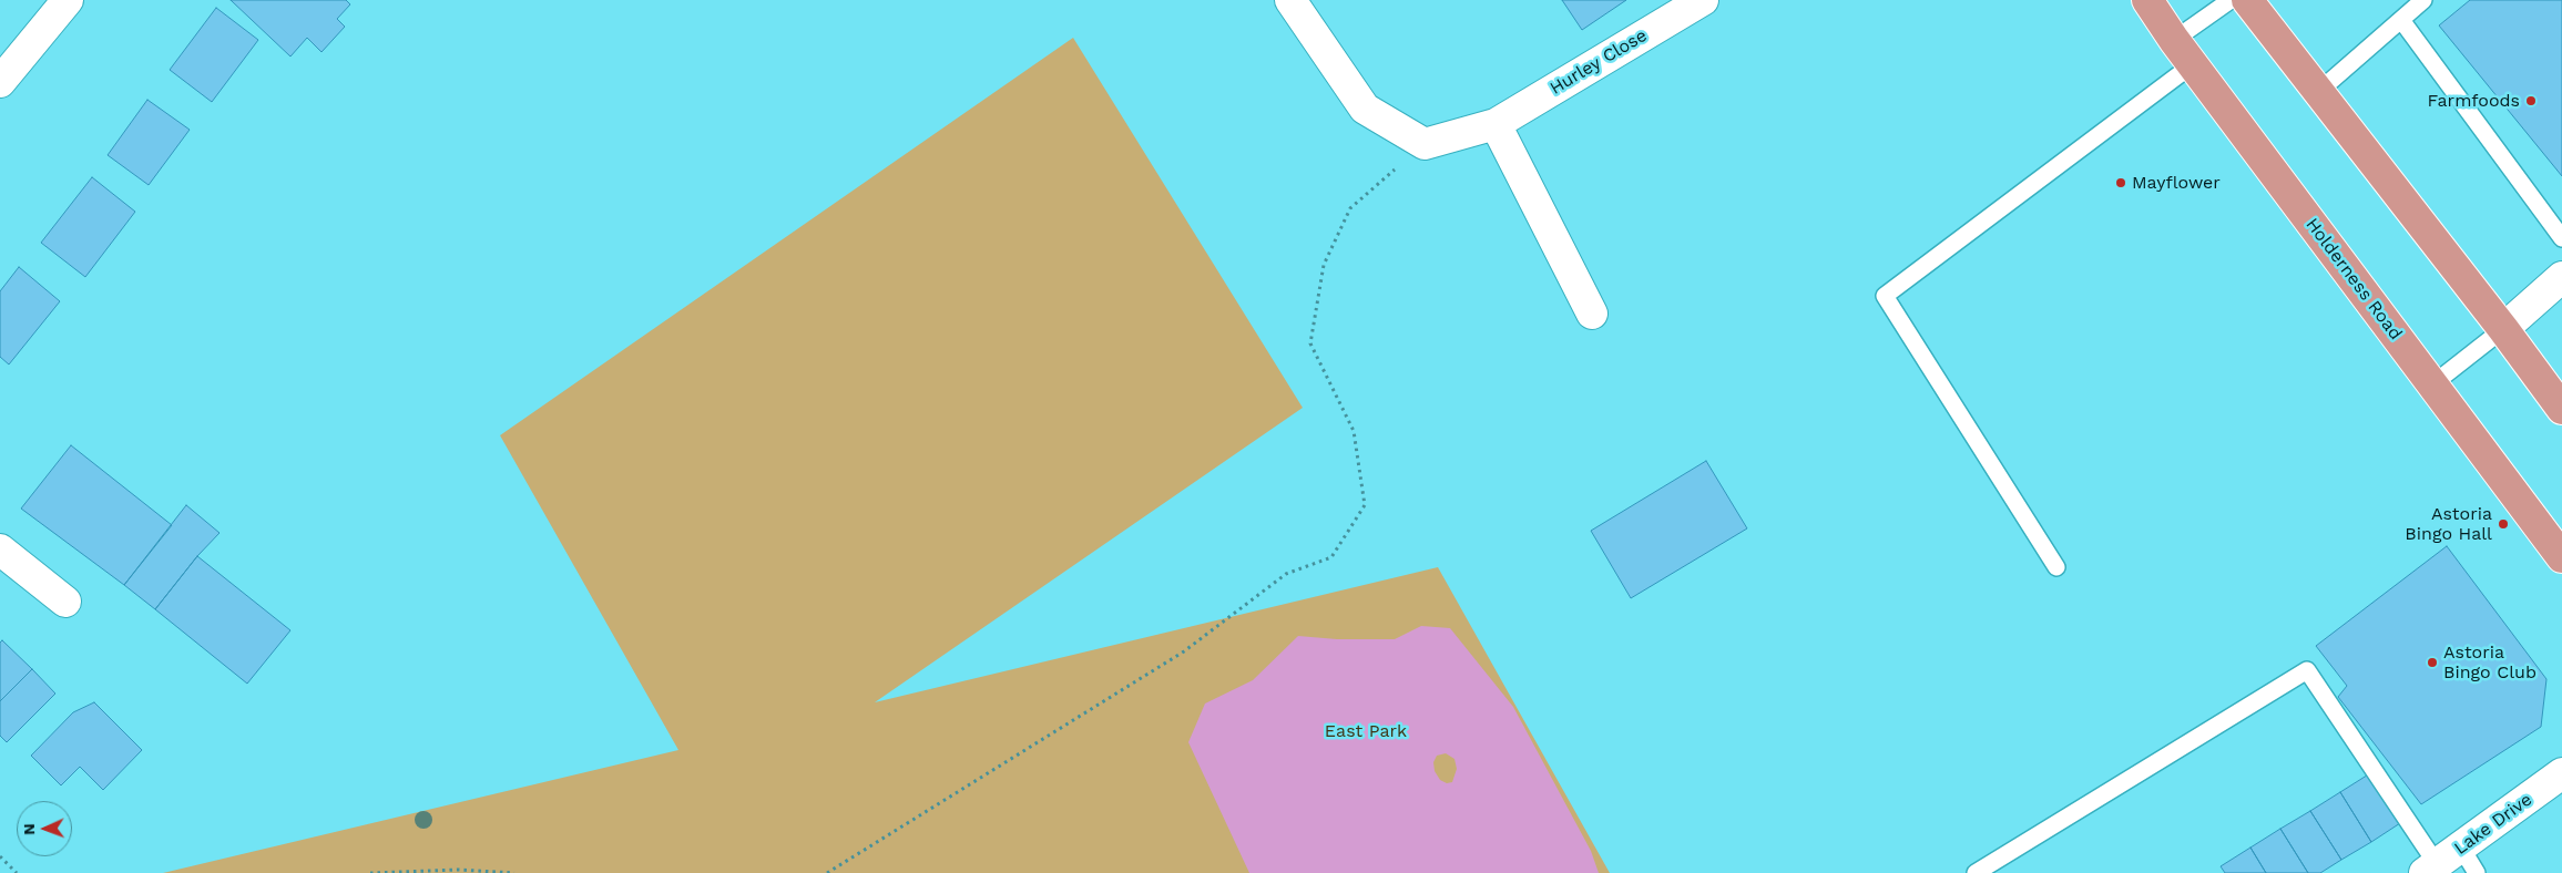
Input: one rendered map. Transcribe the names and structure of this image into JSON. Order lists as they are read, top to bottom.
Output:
{
  "streets": {
    "highway": ["Holderness Road"],
    "street": ["Hurley Close", "Lake Drive"]
  },
  "parks": ["East Park"],
  "places": [
    "Farmfoods",
    "Mayflower",
    "Astoria Bingo Hall",
    "Astoria Bingo Club"
  ],
  "north": "left"
}
